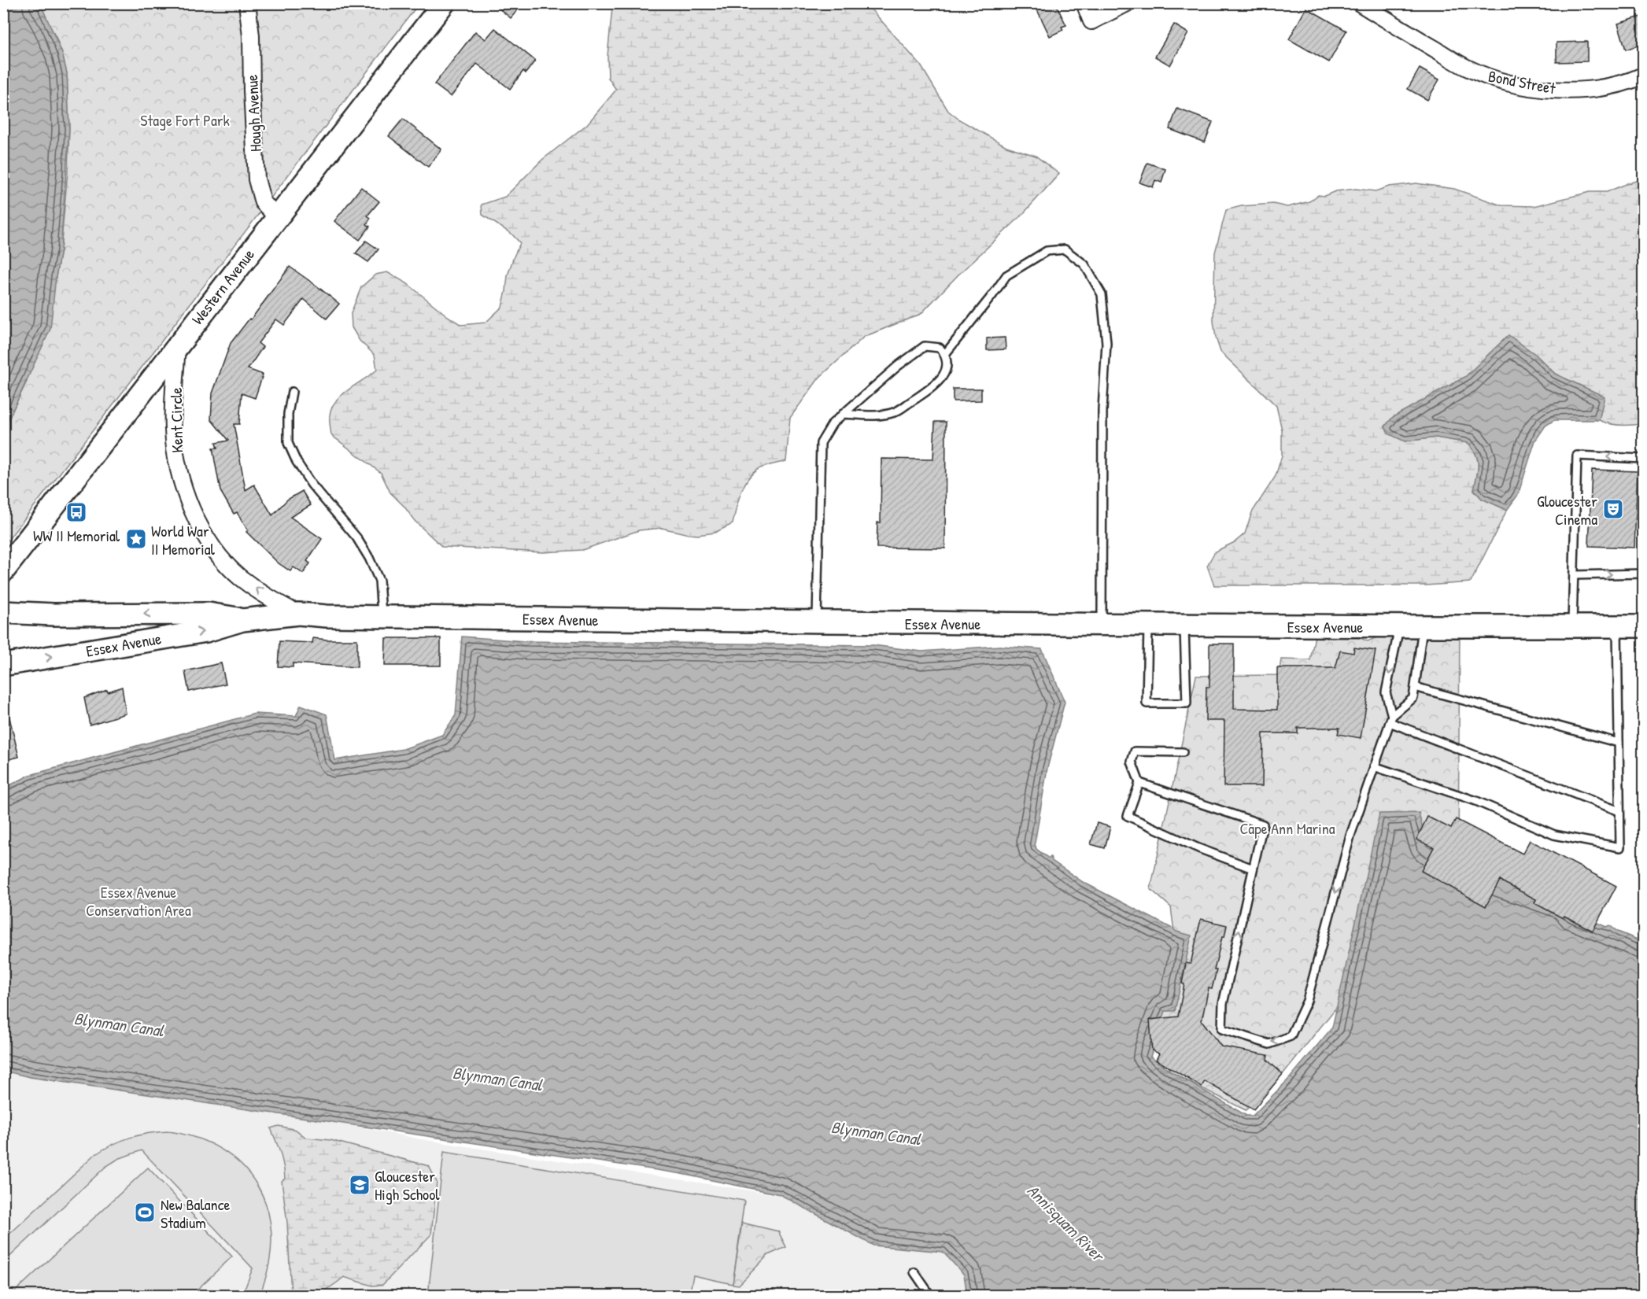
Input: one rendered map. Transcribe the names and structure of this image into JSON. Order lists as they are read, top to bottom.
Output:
{
  "streets": {
    "street": [
      "Bond Street",
      "Hough Avenue",
      "Western Avenue",
      "Kent Circle",
      "Essex Avenue"
    ]
  },
  "crossings": [
    ["Hough Avenue", "Western Avenue"],
    ["Western Avenue", "Kent Circle"],
    ["Kent Circle", "Essex Avenue"]
  ],
  "one_way": ["Kent Circle"],
  "water": ["Blynman Canal", "Annisquam River"],
  "parks": ["Stage Fort Park", "Cape Ann Marina", "Essex Avenue Conservation Area"],
  "places": {
    "theatre": ["Gloucester Cinema"],
    "bus stop": ["WW II Memorial"],
    "place": ["World War II Memorial"],
    "school or university": ["Gloucester High School"],
    "sports": ["New Balance Stadium"]
  }
}
